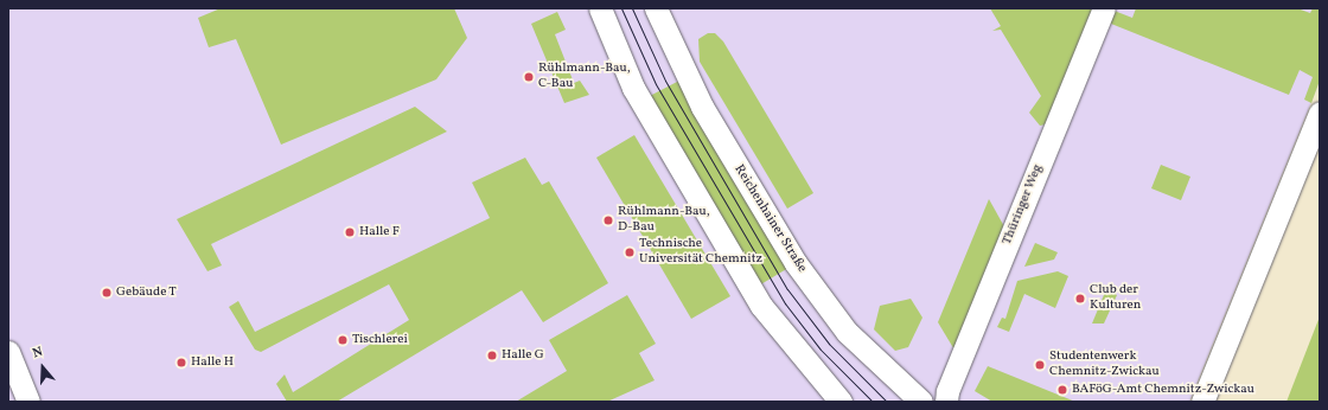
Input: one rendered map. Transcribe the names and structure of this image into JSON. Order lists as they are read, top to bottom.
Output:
{
  "streets": {
    "street": ["Thüringer Weg", "Reichenhainer Straße"]
  },
  "places": [
    "Rühlmann-Bau, C-Bau",
    "Rühlmann-Bau, D-Bau",
    "Halle F",
    "Technische Universität Chemnitz",
    "Gebäude T",
    "Club der Kulturen",
    "Tischlerei",
    "Halle G",
    "Halle H",
    "Studentenwerk Chemnitz-Zwickau",
    "BAFöG-Amt Chemnitz-Zwickau"
  ],
  "north": "top"
}
